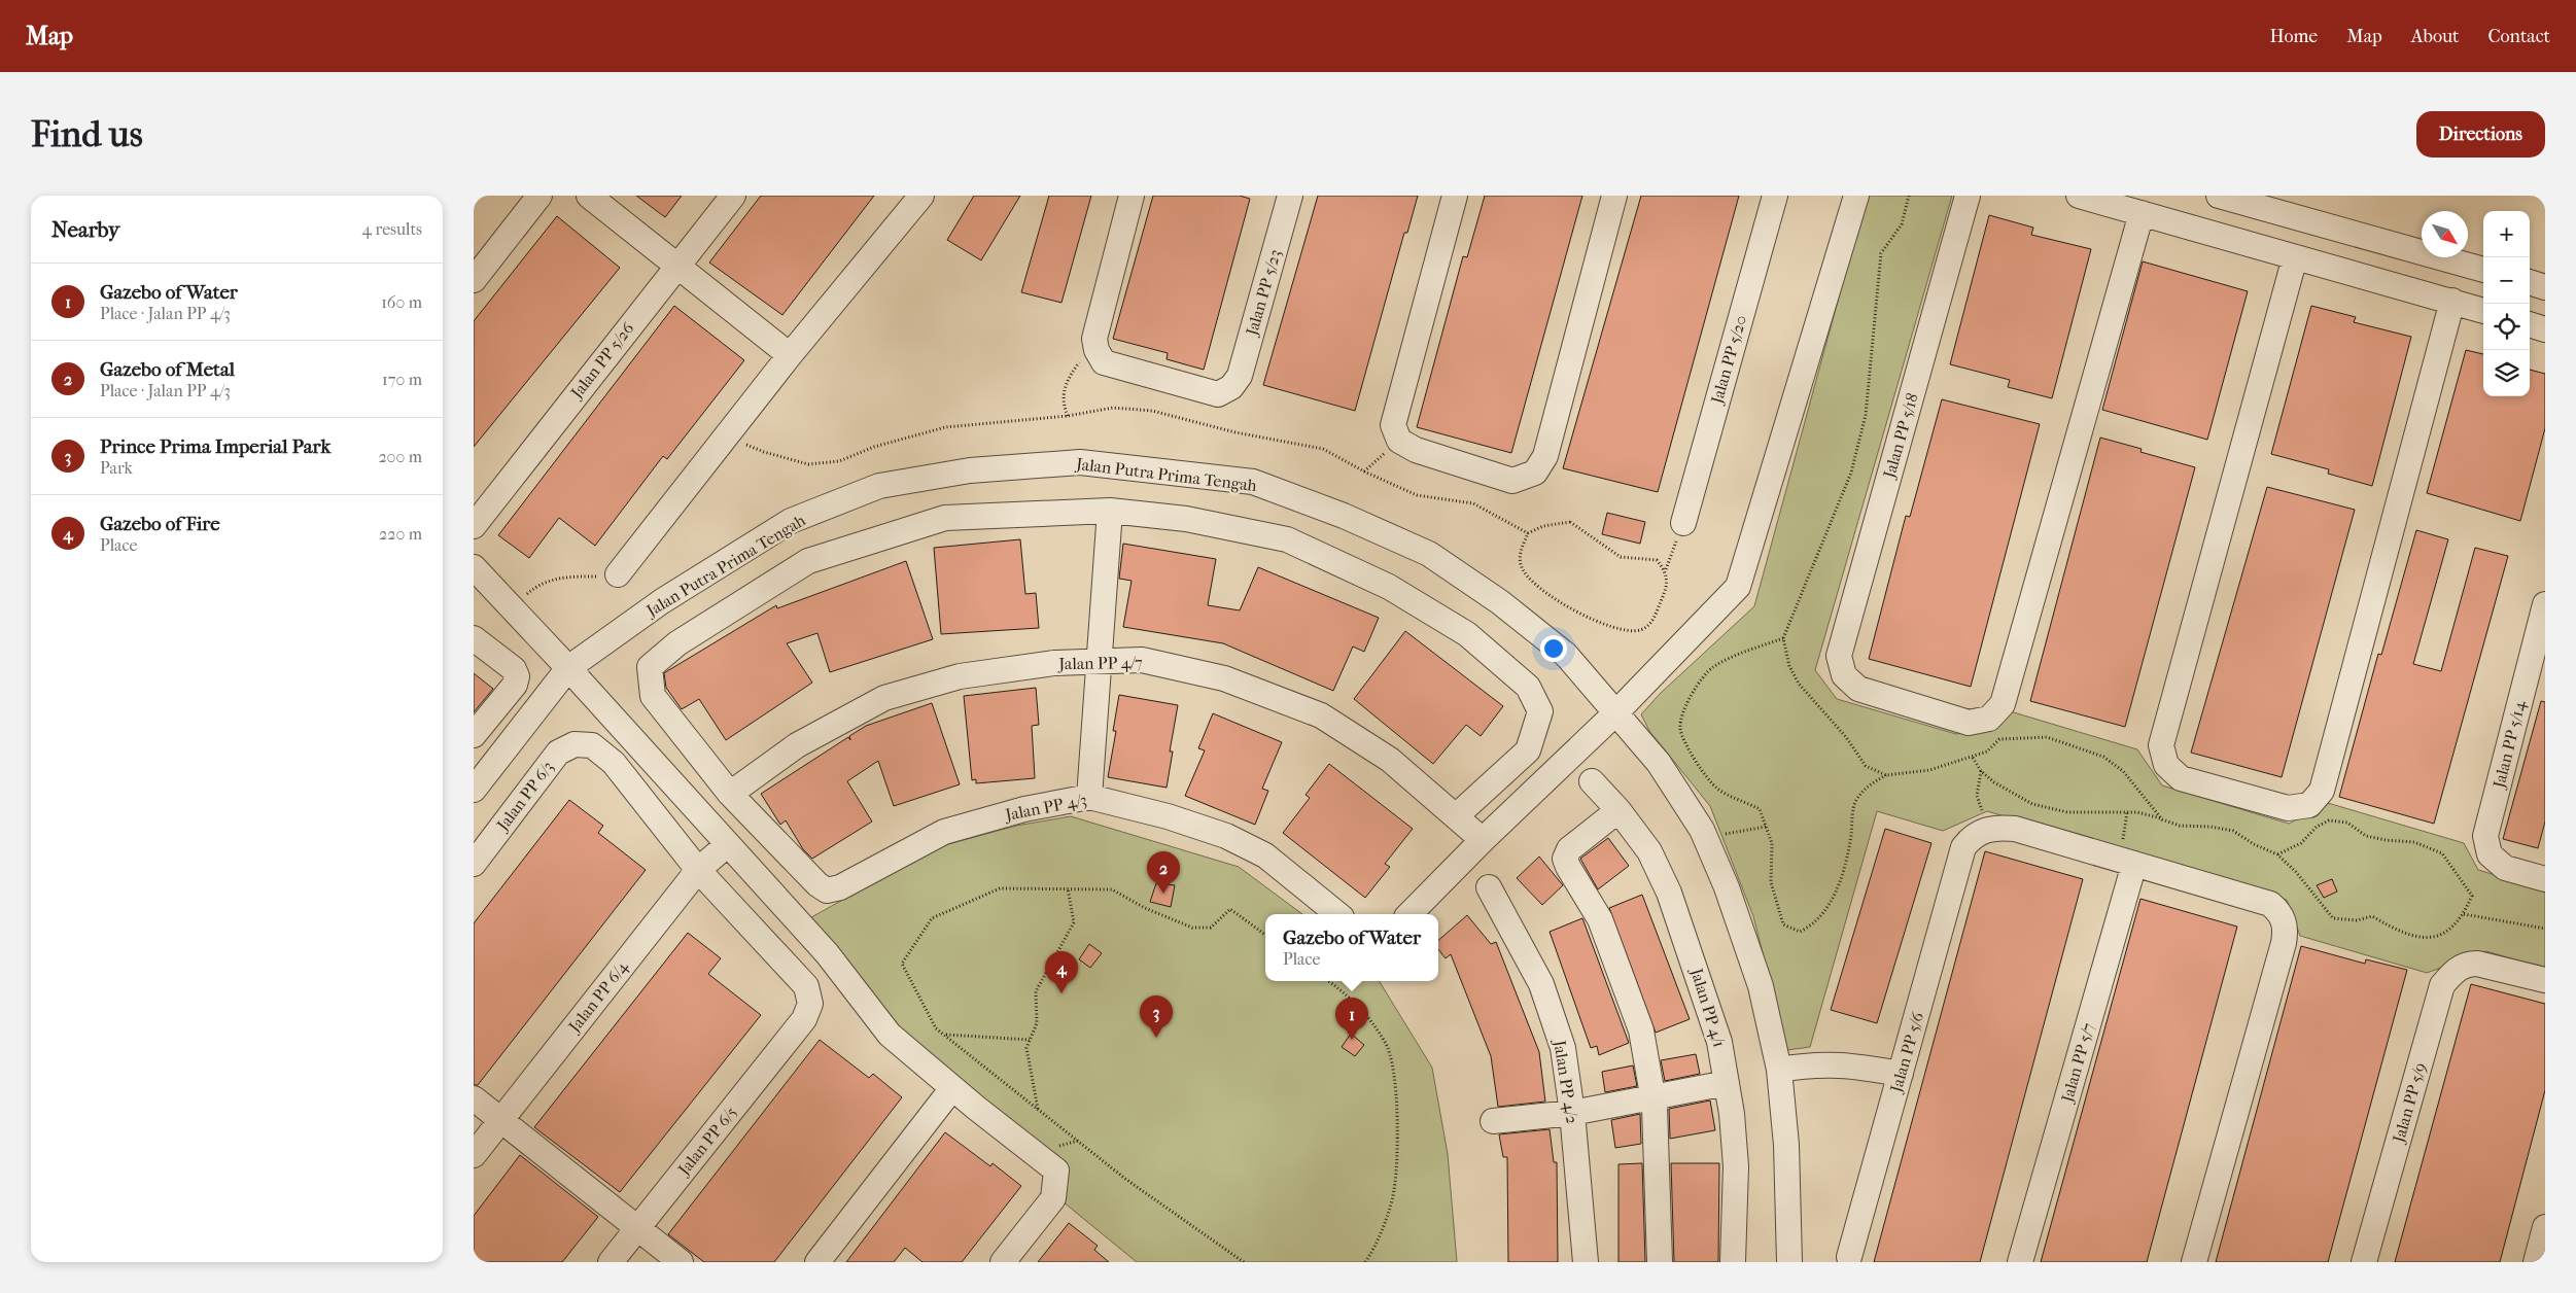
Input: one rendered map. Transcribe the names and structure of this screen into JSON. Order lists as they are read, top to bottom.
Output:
{
  "streets": {
    "street": [
      "Jalan PP 5/23",
      "Jalan PP 5/20",
      "Jalan PP 5/26",
      "Jalan PP 5/18",
      "Jalan Putra Prima Tengah",
      "Jalan PP 4/7",
      "Jalan PP 5/14",
      "Jalan PP 6/3",
      "Jalan PP 4/3",
      "Jalan PP 6/4",
      "Jalan PP 4/1",
      "Jalan PP 5/6",
      "Jalan PP 5/7",
      "Jalan PP 4/2",
      "Jalan PP 5/9",
      "Jalan PP 6/5"
    ]
  },
  "crossings": [
    ["Jalan PP 4/7", "Jalan PP 4/3"],
    ["Jalan PP 6/3", "Jalan PP 6/4"],
    ["Jalan PP 6/3", "Jalan PP 6/5"],
    ["Jalan PP 6/4", "Jalan PP 6/5"]
  ],
  "north": "bottom right",
  "page": {
    "header": "Map",
    "nav": [
      "Home",
      "Map",
      "About",
      "Contact"
    ],
    "buttons": "Directions",
    "title": "Find us",
    "heading": ["Nearby", "4 results"],
    "map_buttons": ["+", "−"],
    "list": [
      {
        "mark": "1",
        "name": "Gazebo of Water",
        "note": "Place · Jalan PP 4/3",
        "value": "160 m"
      },
      {
        "mark": "2",
        "name": "Gazebo of Metal",
        "note": "Place · Jalan PP 4/3",
        "value": "170 m"
      },
      {
        "mark": "3",
        "name": "Prince Prima Imperial Park",
        "note": "Park",
        "value": "200 m"
      },
      {
        "mark": "4",
        "name": "Gazebo of Fire",
        "note": "Place",
        "value": "220 m"
      }
    ],
    "pins": [
      "2",
      "4",
      "3",
      "1"
    ],
    "popup": ["Gazebo of Water", "Place"]
  }
}
